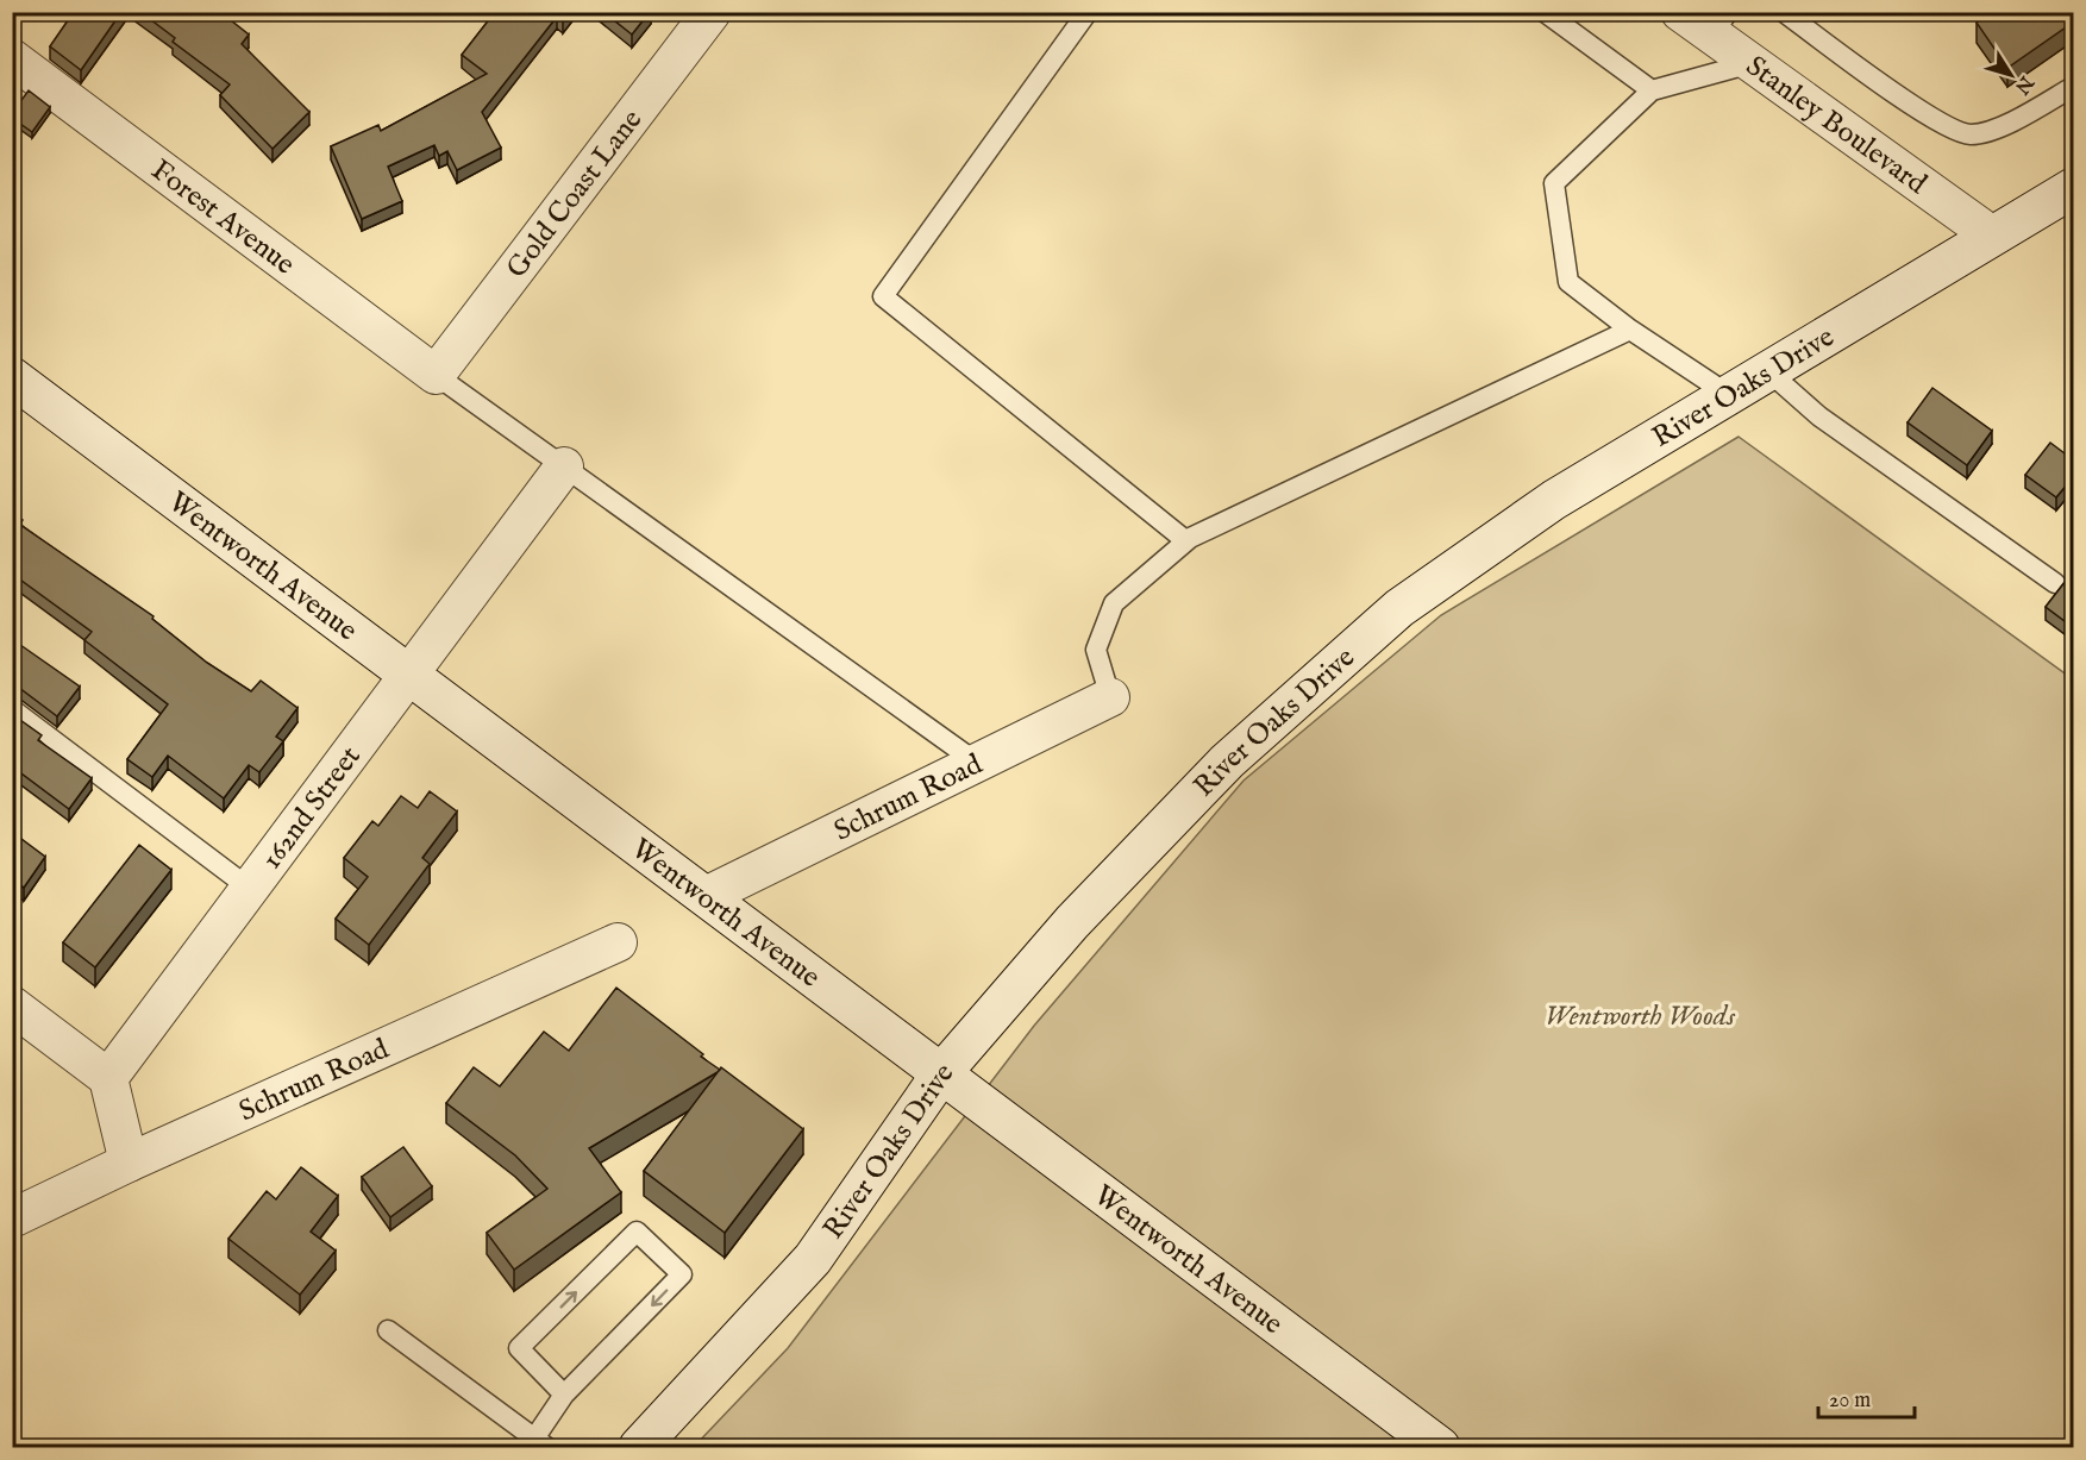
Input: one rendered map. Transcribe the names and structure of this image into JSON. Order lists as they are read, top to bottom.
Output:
{
  "streets": {
    "main road": ["River Oaks Drive", "Wentworth Avenue"],
    "street": [
      "Stanley Boulevard",
      "Gold Coast Lane",
      "Forest Avenue",
      "Schrum Road",
      "162nd Street"
    ]
  },
  "crossings": [
    ["Stanley Boulevard", "River Oaks Drive"],
    ["Gold Coast Lane", "Forest Avenue"],
    ["River Oaks Drive", "Wentworth Avenue"],
    ["Wentworth Avenue", "Schrum Road"],
    ["Wentworth Avenue", "162nd Street"]
  ],
  "parks": ["Wentworth Woods"],
  "scale_bar": "20 m",
  "north": "bottom right"
}
